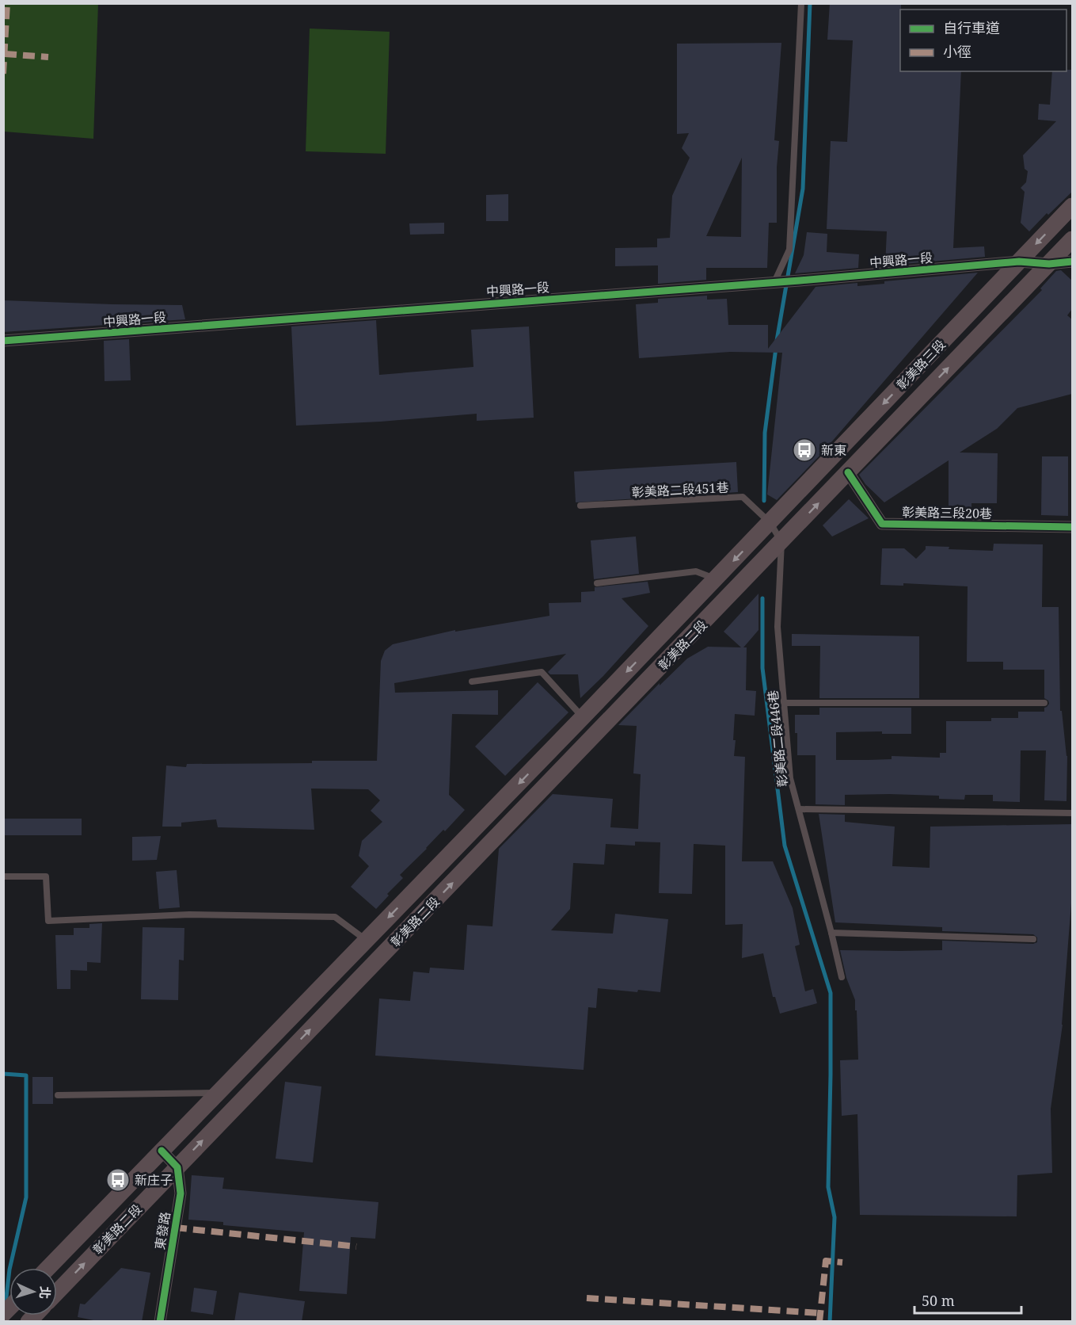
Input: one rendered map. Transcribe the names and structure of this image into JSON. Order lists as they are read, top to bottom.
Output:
{
  "streets": {
    "main road": ["彰美路三段", "彰美路二段"],
    "street": ["中興路一段", "彰美路三段20巷", "東發路"],
    "lane": ["彰美路二段451巷", "彰美路二段446巷"]
  },
  "crossings": [
    ["中興路一段", "彰美路三段"],
    ["彰美路三段", "彰美路二段451巷"],
    ["彰美路三段", "彰美路三段20巷"],
    ["彰美路三段", "彰美路二段"],
    ["彰美路三段", "彰美路二段446巷"],
    ["彰美路二段451巷", "彰美路二段"],
    ["彰美路二段", "彰美路二段446巷"],
    ["彰美路二段", "東發路"]
  ],
  "places": {
    "bus stop": ["新東", "新庄子"]
  },
  "legend": ["自行車道", "小徑"],
  "scale_bar": "50 m",
  "north": "right"
}
